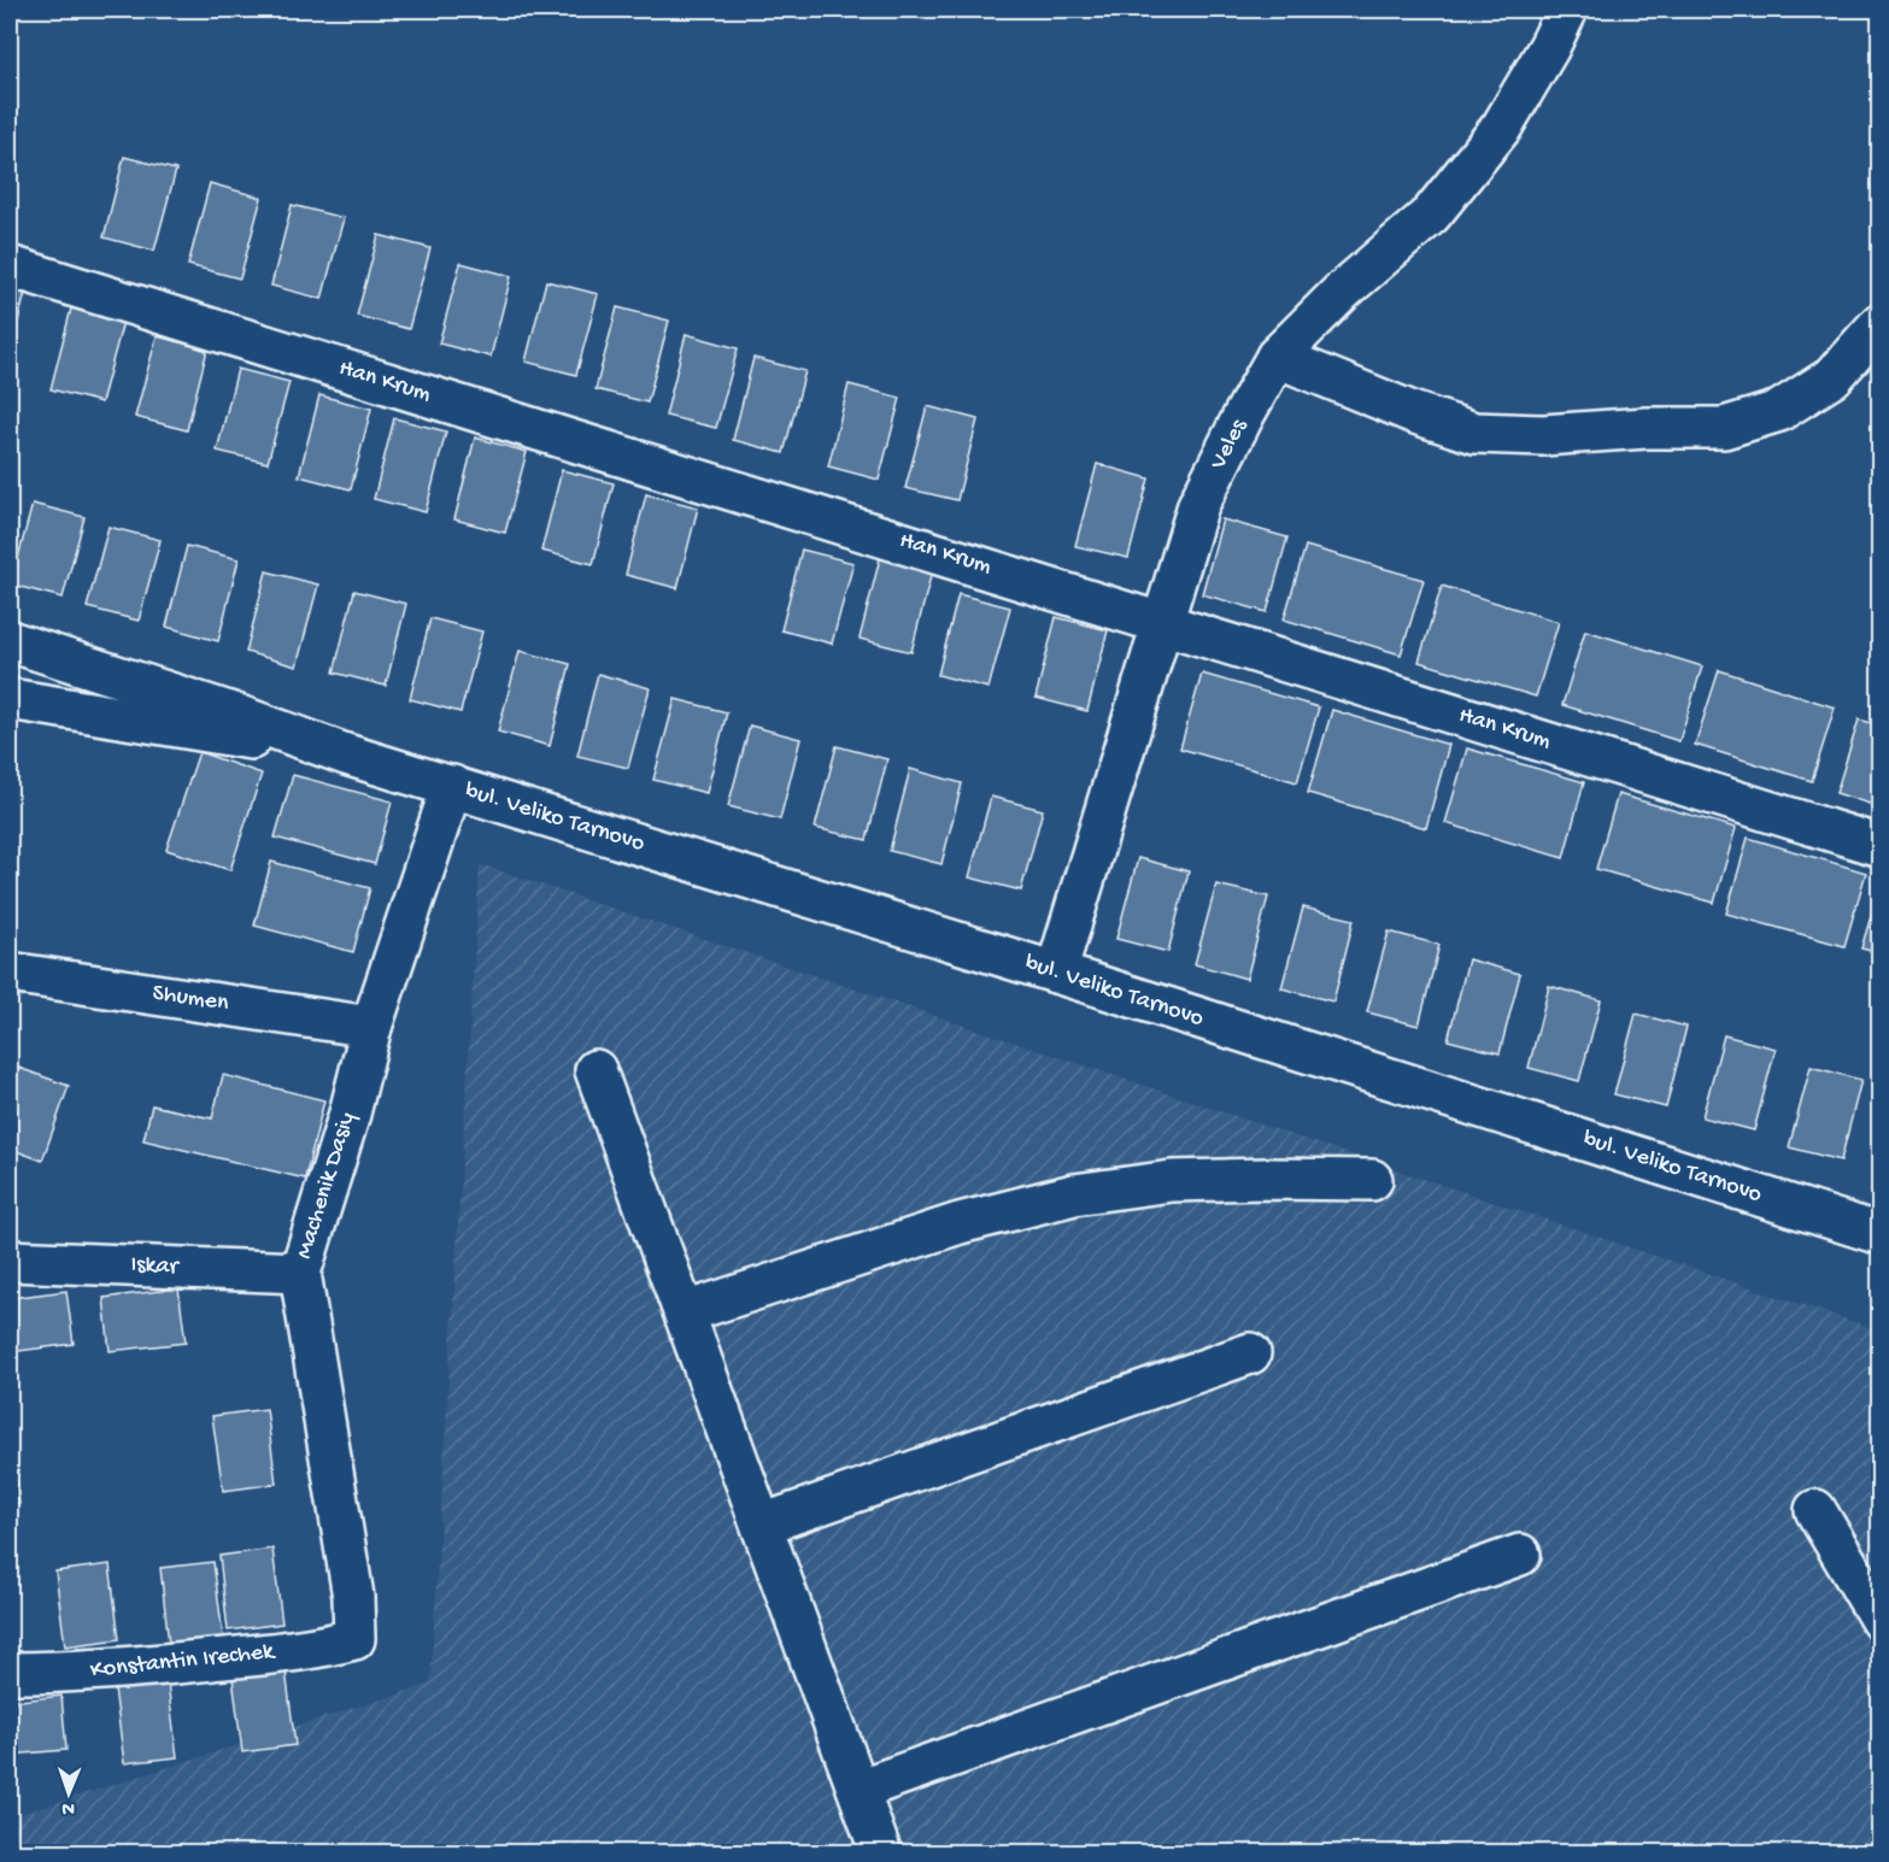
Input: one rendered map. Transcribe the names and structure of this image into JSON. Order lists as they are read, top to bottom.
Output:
{
  "streets": {
    "street": [
      "Han Krum",
      "Veles",
      "bul. Veliko Tarnovo",
      "Shumen",
      "Machenik Dasiy",
      "Iskar",
      "Konstantin Irechek"
    ]
  },
  "crossings": [
    ["Han Krum", "Veles"],
    ["Veles", "bul. Veliko Tarnovo"],
    ["bul. Veliko Tarnovo", "Machenik Dasiy"],
    ["Shumen", "Machenik Dasiy"],
    ["Machenik Dasiy", "Iskar"],
    ["Machenik Dasiy", "Konstantin Irechek"]
  ],
  "north": "bottom"
}
